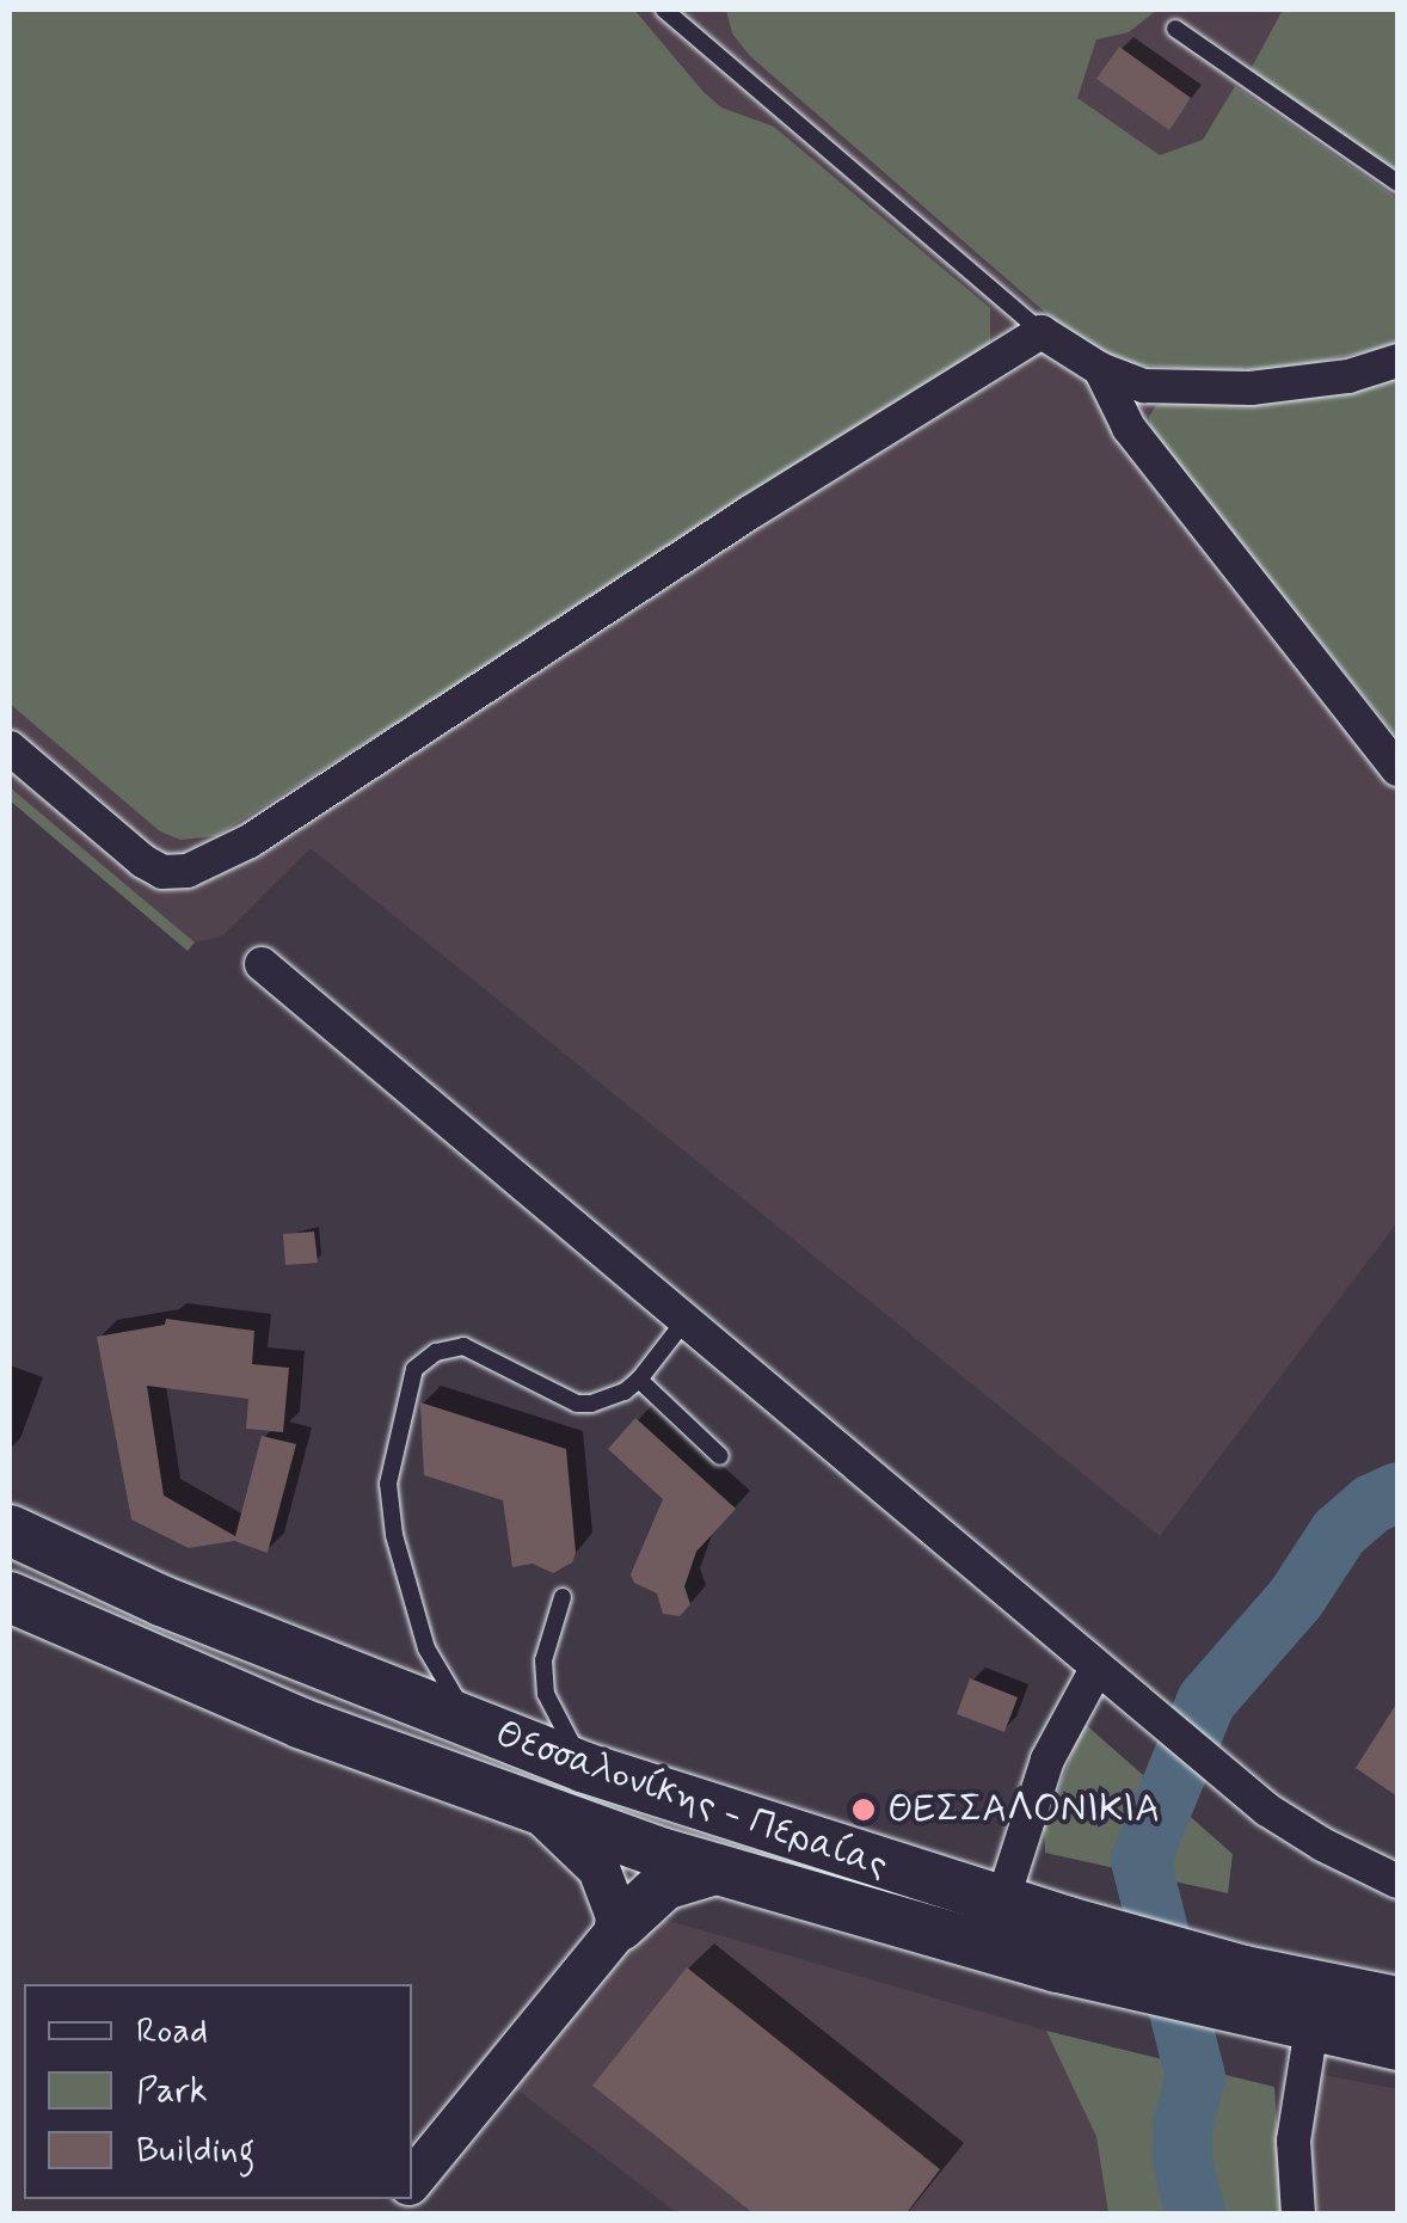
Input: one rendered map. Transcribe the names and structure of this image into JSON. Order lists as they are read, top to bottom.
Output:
{
  "streets": {
    "main road": ["Θεσσαλονίκης - Περαίας"]
  },
  "places": ["ΘΕΣΣΑΛΟΝΙΚΙΑ"],
  "legend": ["Road", "Park", "Building"]
}
